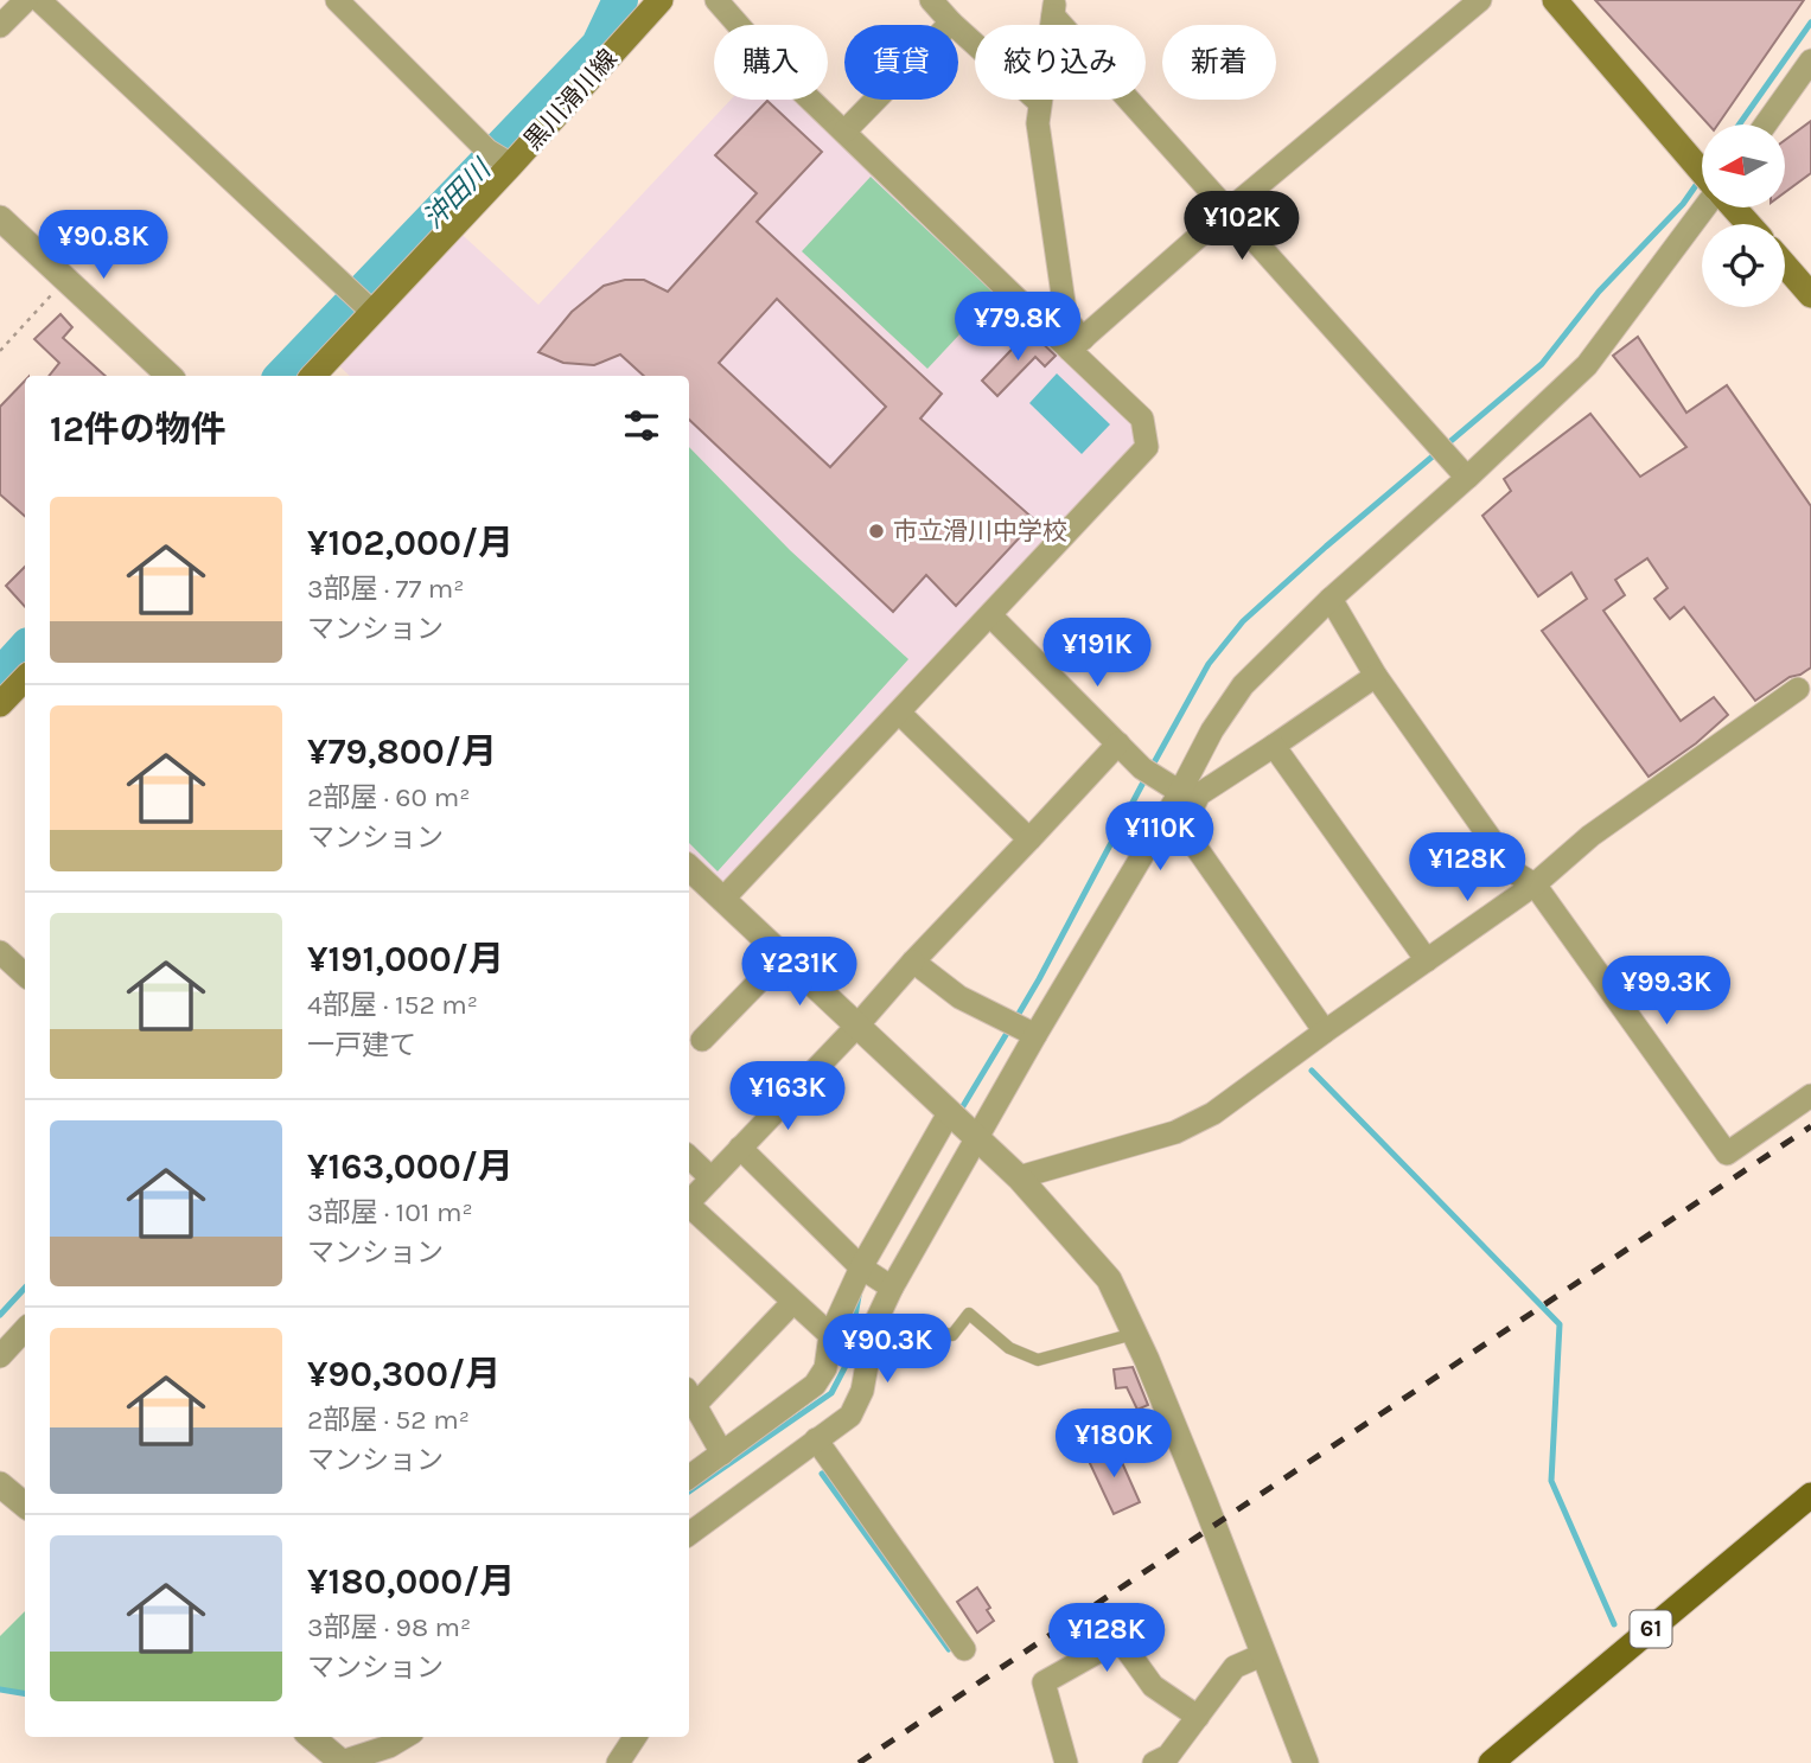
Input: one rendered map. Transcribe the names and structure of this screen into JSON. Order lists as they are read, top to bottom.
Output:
{
  "streets": {
    "main road": ["黒川滑川線", "61"]
  },
  "water": ["沖田川"],
  "places": ["市立滑川中学校"],
  "north": "left",
  "page": {
    "chip": [
      "購入",
      "賃貸",
      "絞り込み",
      "新着"
    ],
    "price": [
      "¥102K",
      "¥90.8K",
      "¥79.8K",
      "¥191K",
      "¥110K",
      "¥128K",
      "¥231K",
      "¥99.3K",
      "¥163K",
      "¥90.3K",
      "¥180K",
      "¥128K"
    ],
    "heading": "12件の物件",
    "list": [
      {
        "name": "¥102,000/月",
        "note": "3部屋 · 77 m² · マンション"
      },
      {
        "name": "¥79,800/月",
        "note": "2部屋 · 60 m² · マンション"
      },
      {
        "name": "¥191,000/月",
        "note": "4部屋 · 152 m² · 一戸建て"
      },
      {
        "name": "¥163,000/月",
        "note": "3部屋 · 101 m² · マンション"
      },
      {
        "name": "¥90,300/月",
        "note": "2部屋 · 52 m² · マンション"
      },
      {
        "name": "¥180,000/月",
        "note": "3部屋 · 98 m² · マンション"
      }
    ]
  }
}
